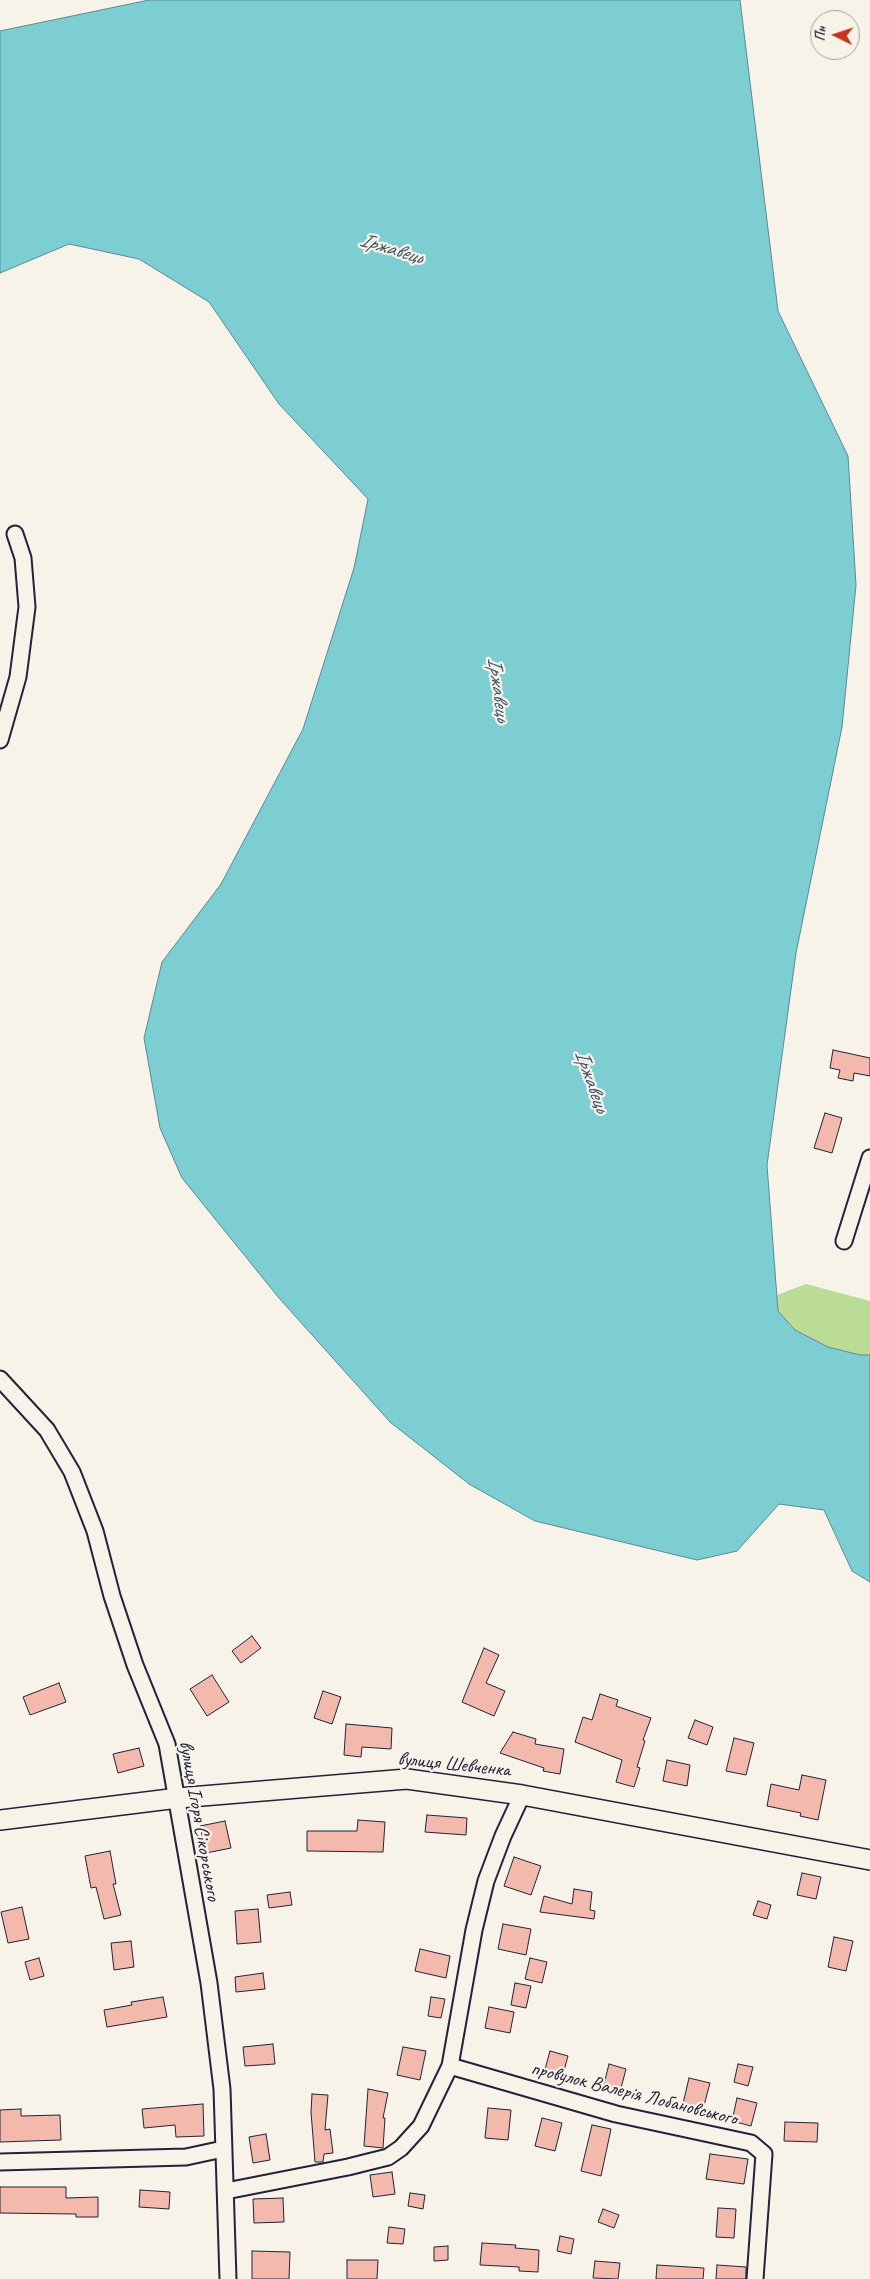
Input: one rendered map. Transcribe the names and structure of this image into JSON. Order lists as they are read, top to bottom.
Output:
{
  "streets": {
    "street": ["вулиця Шевченка", "вулиця Ігоря Сікорського", "провулок Валерія Лобановського"]
  },
  "crossings": [
    ["вулиця Шевченка", "вулиця Ігоря Сікорського"]
  ],
  "water": ["Іржавець"],
  "north": "left"
}
